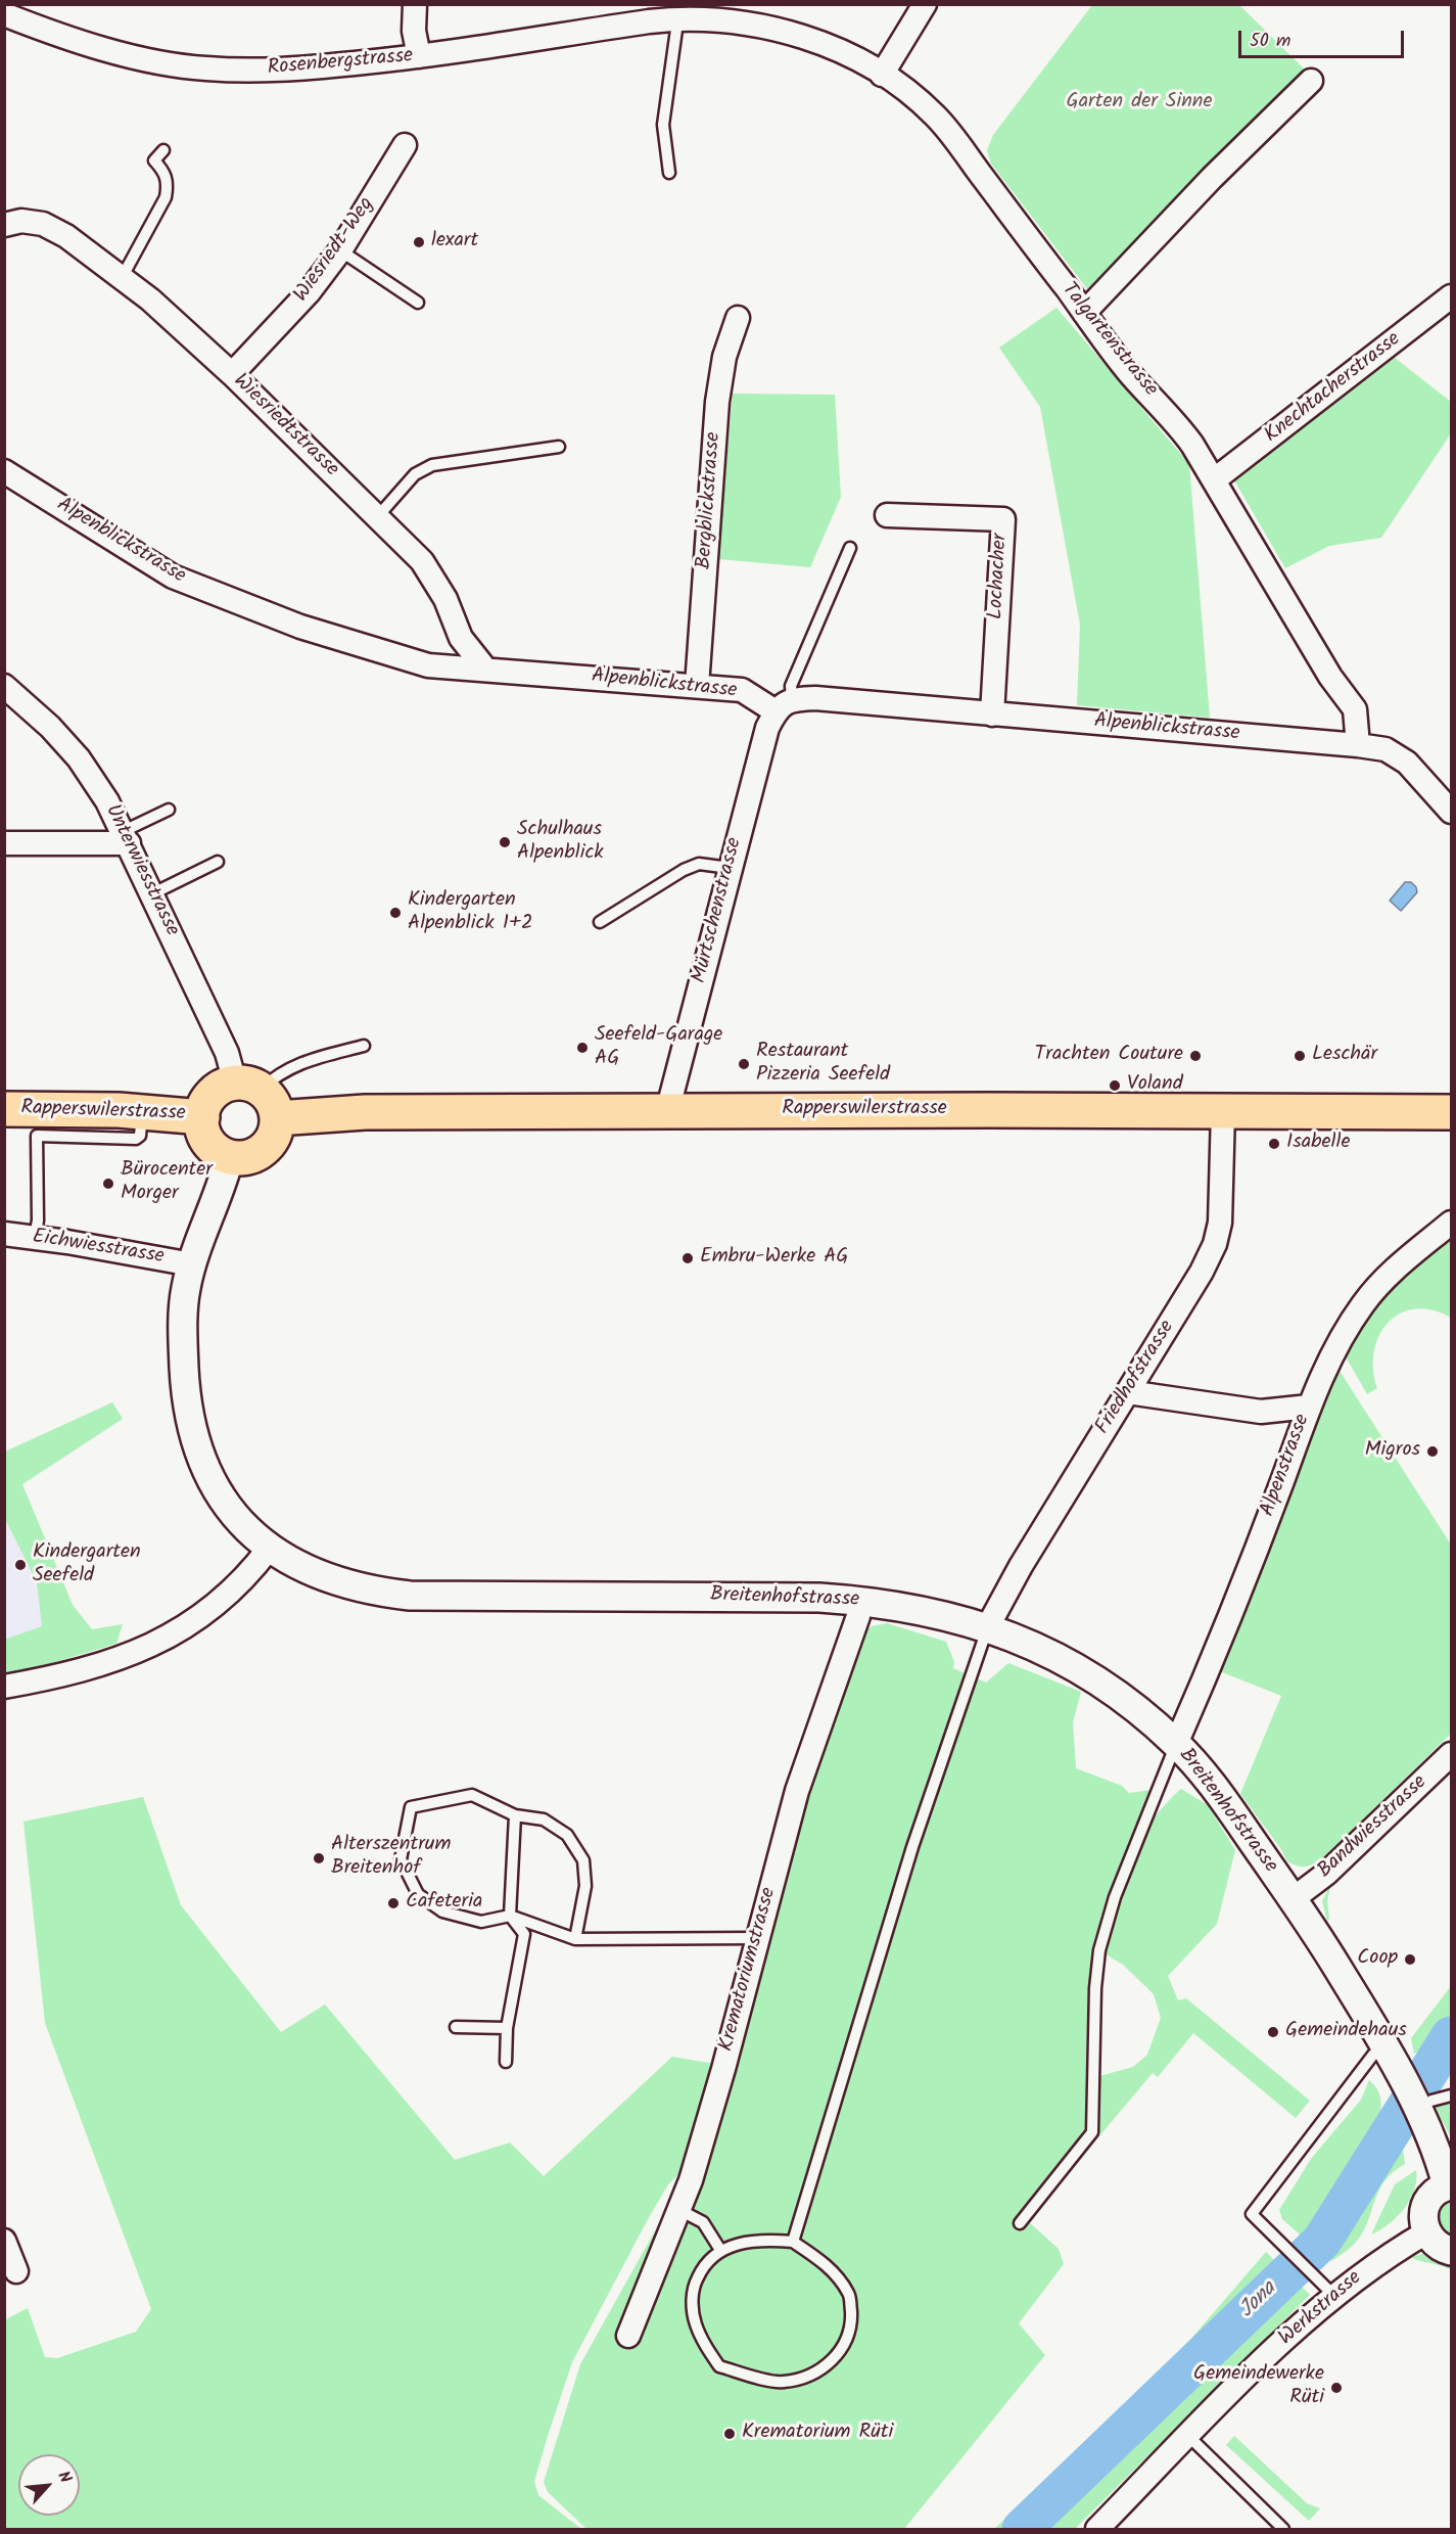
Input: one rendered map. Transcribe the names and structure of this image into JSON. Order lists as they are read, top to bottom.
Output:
{
  "streets": {
    "main road": ["Rapperswilerstrasse"],
    "street": [
      "Rosenbergstrasse",
      "Wiesriedt-Weg",
      "Talgartenstrasse",
      "Knechtacherstrasse",
      "Wiesriedtstrasse",
      "Bergblickstrasse",
      "Alpenblickstrasse",
      "Lochacher",
      "Unterwiesstrasse",
      "Mürtschenstrasse",
      "Eichwiesstrasse",
      "Friedhofstrasse",
      "Alpenstrasse",
      "Breitenhofstrasse",
      "Bandwiesstrasse",
      "Krematoriumstrasse",
      "Werkstrasse"
    ]
  },
  "crossings": [
    ["Rosenbergstrasse", "Talgartenstrasse"],
    ["Wiesriedt-Weg", "Wiesriedtstrasse"],
    ["Talgartenstrasse", "Knechtacherstrasse"],
    ["Talgartenstrasse", "Alpenblickstrasse"],
    ["Wiesriedtstrasse", "Alpenblickstrasse"],
    ["Bergblickstrasse", "Alpenblickstrasse"],
    ["Alpenblickstrasse", "Lochacher"],
    ["Alpenblickstrasse", "Mürtschenstrasse"],
    ["Unterwiesstrasse", "Rapperswilerstrasse"],
    ["Unterwiesstrasse", "Breitenhofstrasse"],
    ["Mürtschenstrasse", "Rapperswilerstrasse"],
    ["Rapperswilerstrasse", "Friedhofstrasse"],
    ["Rapperswilerstrasse", "Breitenhofstrasse"],
    ["Eichwiesstrasse", "Breitenhofstrasse"],
    ["Friedhofstrasse", "Breitenhofstrasse"],
    ["Alpenstrasse", "Breitenhofstrasse"],
    ["Breitenhofstrasse", "Bandwiesstrasse"],
    ["Breitenhofstrasse", "Krematoriumstrasse"],
    ["Breitenhofstrasse", "Werkstrasse"]
  ],
  "water": ["Jona"],
  "parks": ["Garten der Sinne"],
  "places": [
    "lexart",
    "Schulhaus Alpenblick",
    "Kindergarten Alpenblick 1+2",
    "Seefeld-Garage AG",
    "Trachten Couture",
    "Leschär",
    "Restaurant Pizzeria Seefeld",
    "Voland",
    "Isabelle",
    "Bürocenter Morger",
    "Embru-Werke AG",
    "Migros",
    "Kindergarten Seefeld",
    "Alterszentrum Breitenhof",
    "Cafeteria",
    "Coop",
    "Gemeindehaus",
    "Gemeindewerke Rüti",
    "Krematorium Rüti"
  ],
  "scale_bar": "50 m",
  "north": "top right"
}
